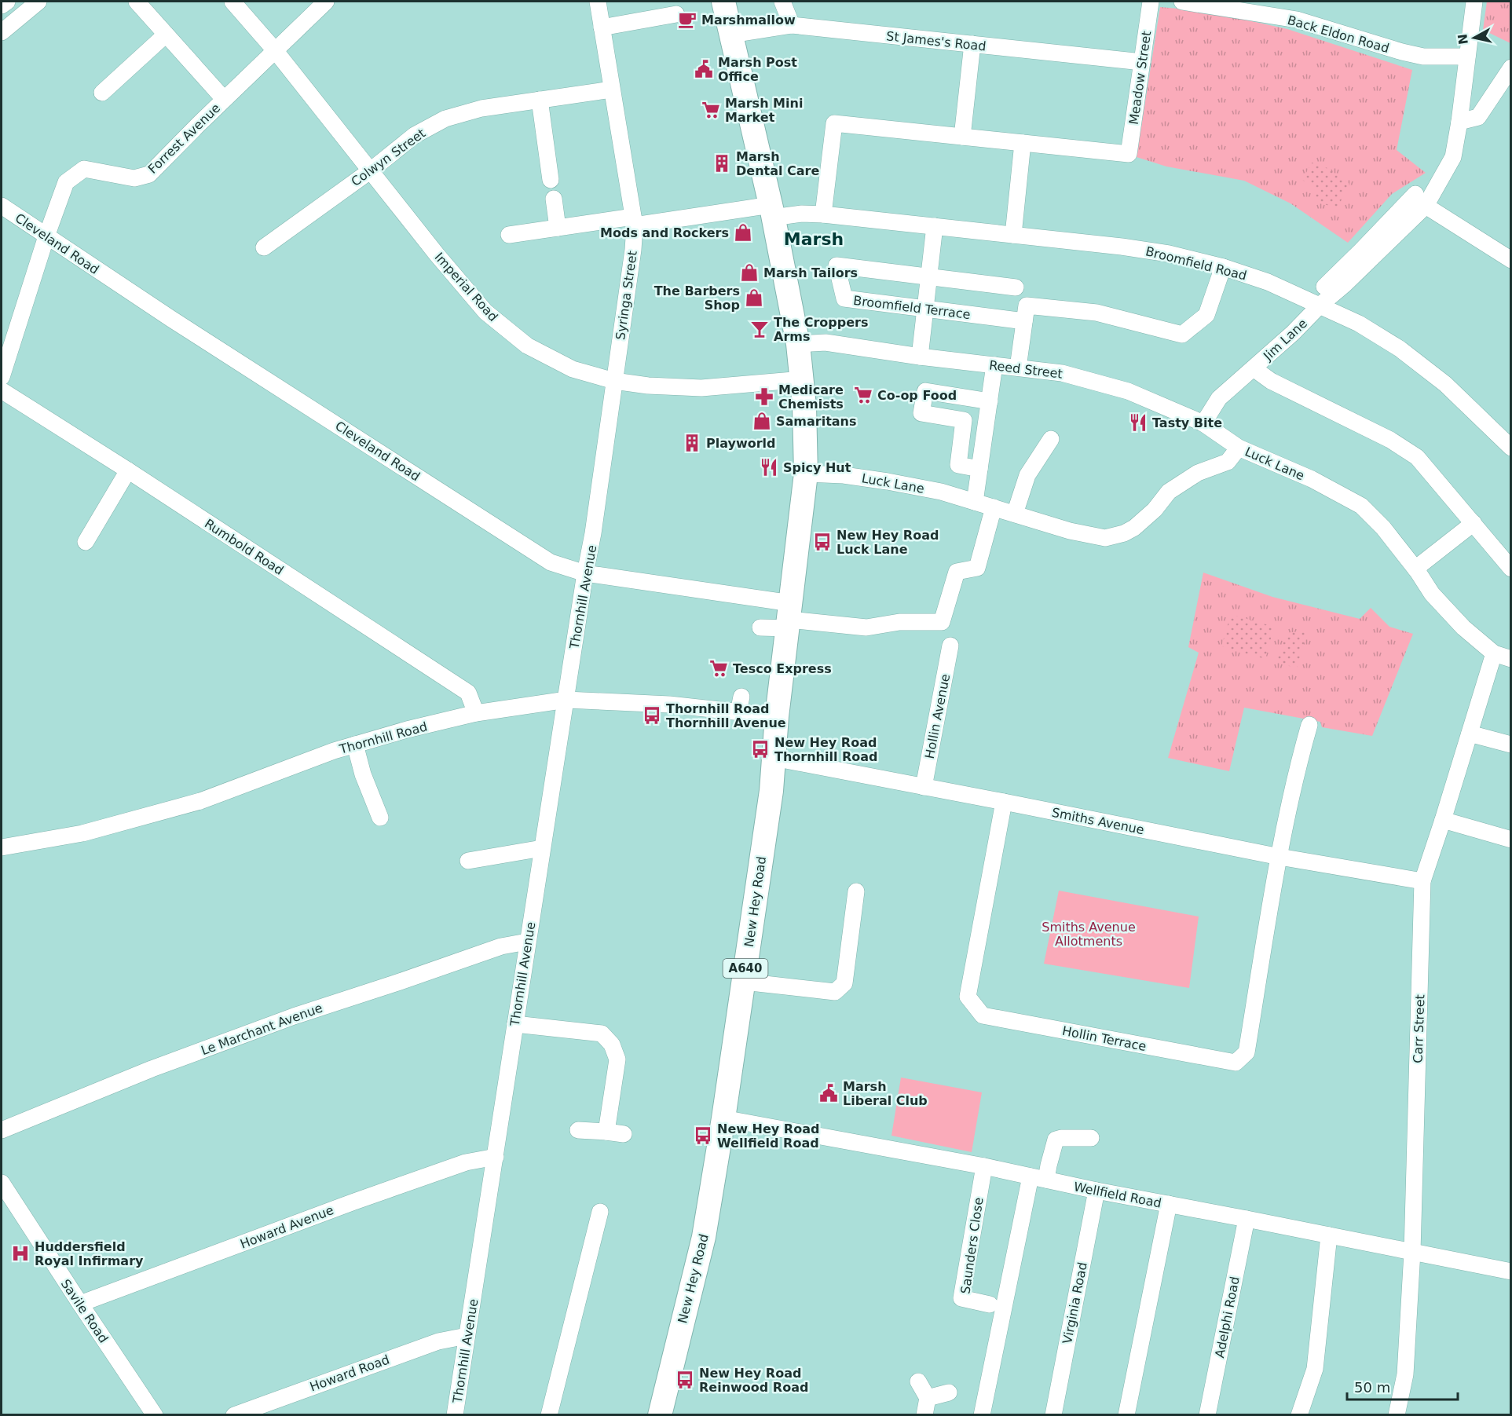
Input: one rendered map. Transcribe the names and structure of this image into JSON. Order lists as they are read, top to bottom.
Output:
{
  "streets": {
    "highway": ["New Hey Road", "A640"],
    "street": [
      "Back Eldon Road",
      "St James's Road",
      "Meadow Street",
      "Forrest Avenue",
      "Colwyn Street",
      "Cleveland Road",
      "Broomfield Road",
      "Imperial Road",
      "Syringa Street",
      "Broomfield Terrace",
      "Jim Lane",
      "Reed Street",
      "Luck Lane",
      "Rumbold Road",
      "Thornhill Avenue",
      "Hollin Avenue",
      "Thornhill Road",
      "Smiths Avenue",
      "Le Marchant Avenue",
      "Carr Street",
      "Hollin Terrace",
      "Wellfield Road",
      "Howard Avenue",
      "Saunders Close",
      "Virginia Road",
      "Savile Road",
      "Adelphi Road",
      "Howard Road"
    ]
  },
  "crossings": [
    ["Back Eldon Road", "Jim Lane"],
    ["St James's Road", "Meadow Street"],
    ["St James's Road", "A640"],
    ["Forrest Avenue", "Cleveland Road"],
    ["Forrest Avenue", "Imperial Road"],
    ["Colwyn Street", "Imperial Road"],
    ["Colwyn Street", "Syringa Street"],
    ["Cleveland Road", "Thornhill Avenue"],
    ["Cleveland Road", "New Hey Road"],
    ["Broomfield Road", "Syringa Street"],
    ["Broomfield Road", "Broomfield Terrace"],
    ["Broomfield Road", "Jim Lane"],
    ["Broomfield Road", "A640"],
    ["Imperial Road", "Syringa Street"],
    ["Imperial Road", "New Hey Road"],
    ["Imperial Road", "A640"],
    ["Syringa Street", "Thornhill Avenue"],
    ["Jim Lane", "Reed Street"],
    ["Reed Street", "Luck Lane"],
    ["Reed Street", "A640"],
    ["Luck Lane", "New Hey Road"],
    ["Luck Lane", "Carr Street"],
    ["Rumbold Road", "Thornhill Road"],
    ["Thornhill Avenue", "Thornhill Road"],
    ["Thornhill Avenue", "Le Marchant Avenue"],
    ["Thornhill Avenue", "Howard Avenue"],
    ["Thornhill Avenue", "Howard Road"],
    ["Hollin Avenue", "Smiths Avenue"],
    ["Thornhill Road", "New Hey Road"],
    ["Smiths Avenue", "New Hey Road"],
    ["Smiths Avenue", "Carr Street"],
    ["Smiths Avenue", "Hollin Terrace"],
    ["New Hey Road", "A640"],
    ["New Hey Road", "Wellfield Road"],
    ["Carr Street", "Wellfield Road"],
    ["Wellfield Road", "Saunders Close"],
    ["Wellfield Road", "Virginia Road"],
    ["Wellfield Road", "Adelphi Road"],
    ["Howard Avenue", "Savile Road"]
  ],
  "districts": ["Marsh"],
  "parks": ["Smiths Avenue Allotments"],
  "places": {
    "cafe": ["Marshmallow"],
    "public building": ["Marsh Post Office", "Marsh Liberal Club"],
    "supermarket": ["Marsh Mini Market", "Co-op Food", "Tesco Express"],
    "building": ["Marsh Dental Care", "Playworld"],
    "shop": [
      "Mods and Rockers",
      "Marsh Tailors",
      "The Barbers Shop",
      "Samaritans"
    ],
    "bar": ["The Croppers Arms"],
    "pharmacy": ["Medicare Chemists"],
    "restaurant": ["Tasty Bite", "Spicy Hut"],
    "bus stop": [
      "New Hey Road Luck Lane",
      "Thornhill Road Thornhill Avenue",
      "New Hey Road Thornhill Road",
      "New Hey Road Wellfield Road",
      "New Hey Road Reinwood Road"
    ],
    "hospital": ["Huddersfield Royal Infirmary"]
  },
  "scale_bar": "50 m",
  "north": "left"
}
